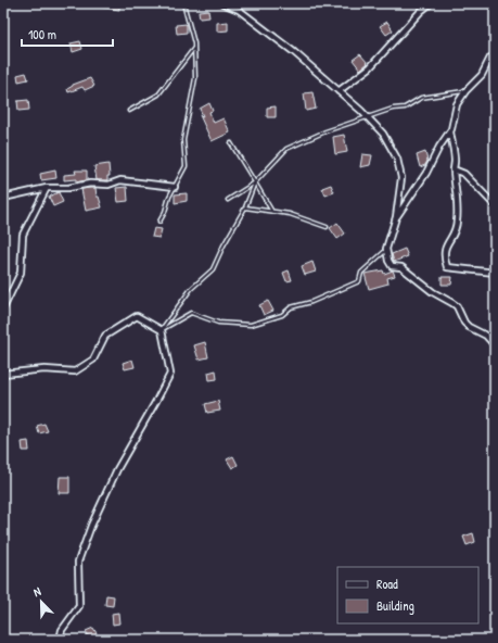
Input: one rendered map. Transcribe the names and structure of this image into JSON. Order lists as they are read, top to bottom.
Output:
{
  "legend": ["Road", "Building"],
  "scale_bar": "100 m",
  "north": "top left"
}
